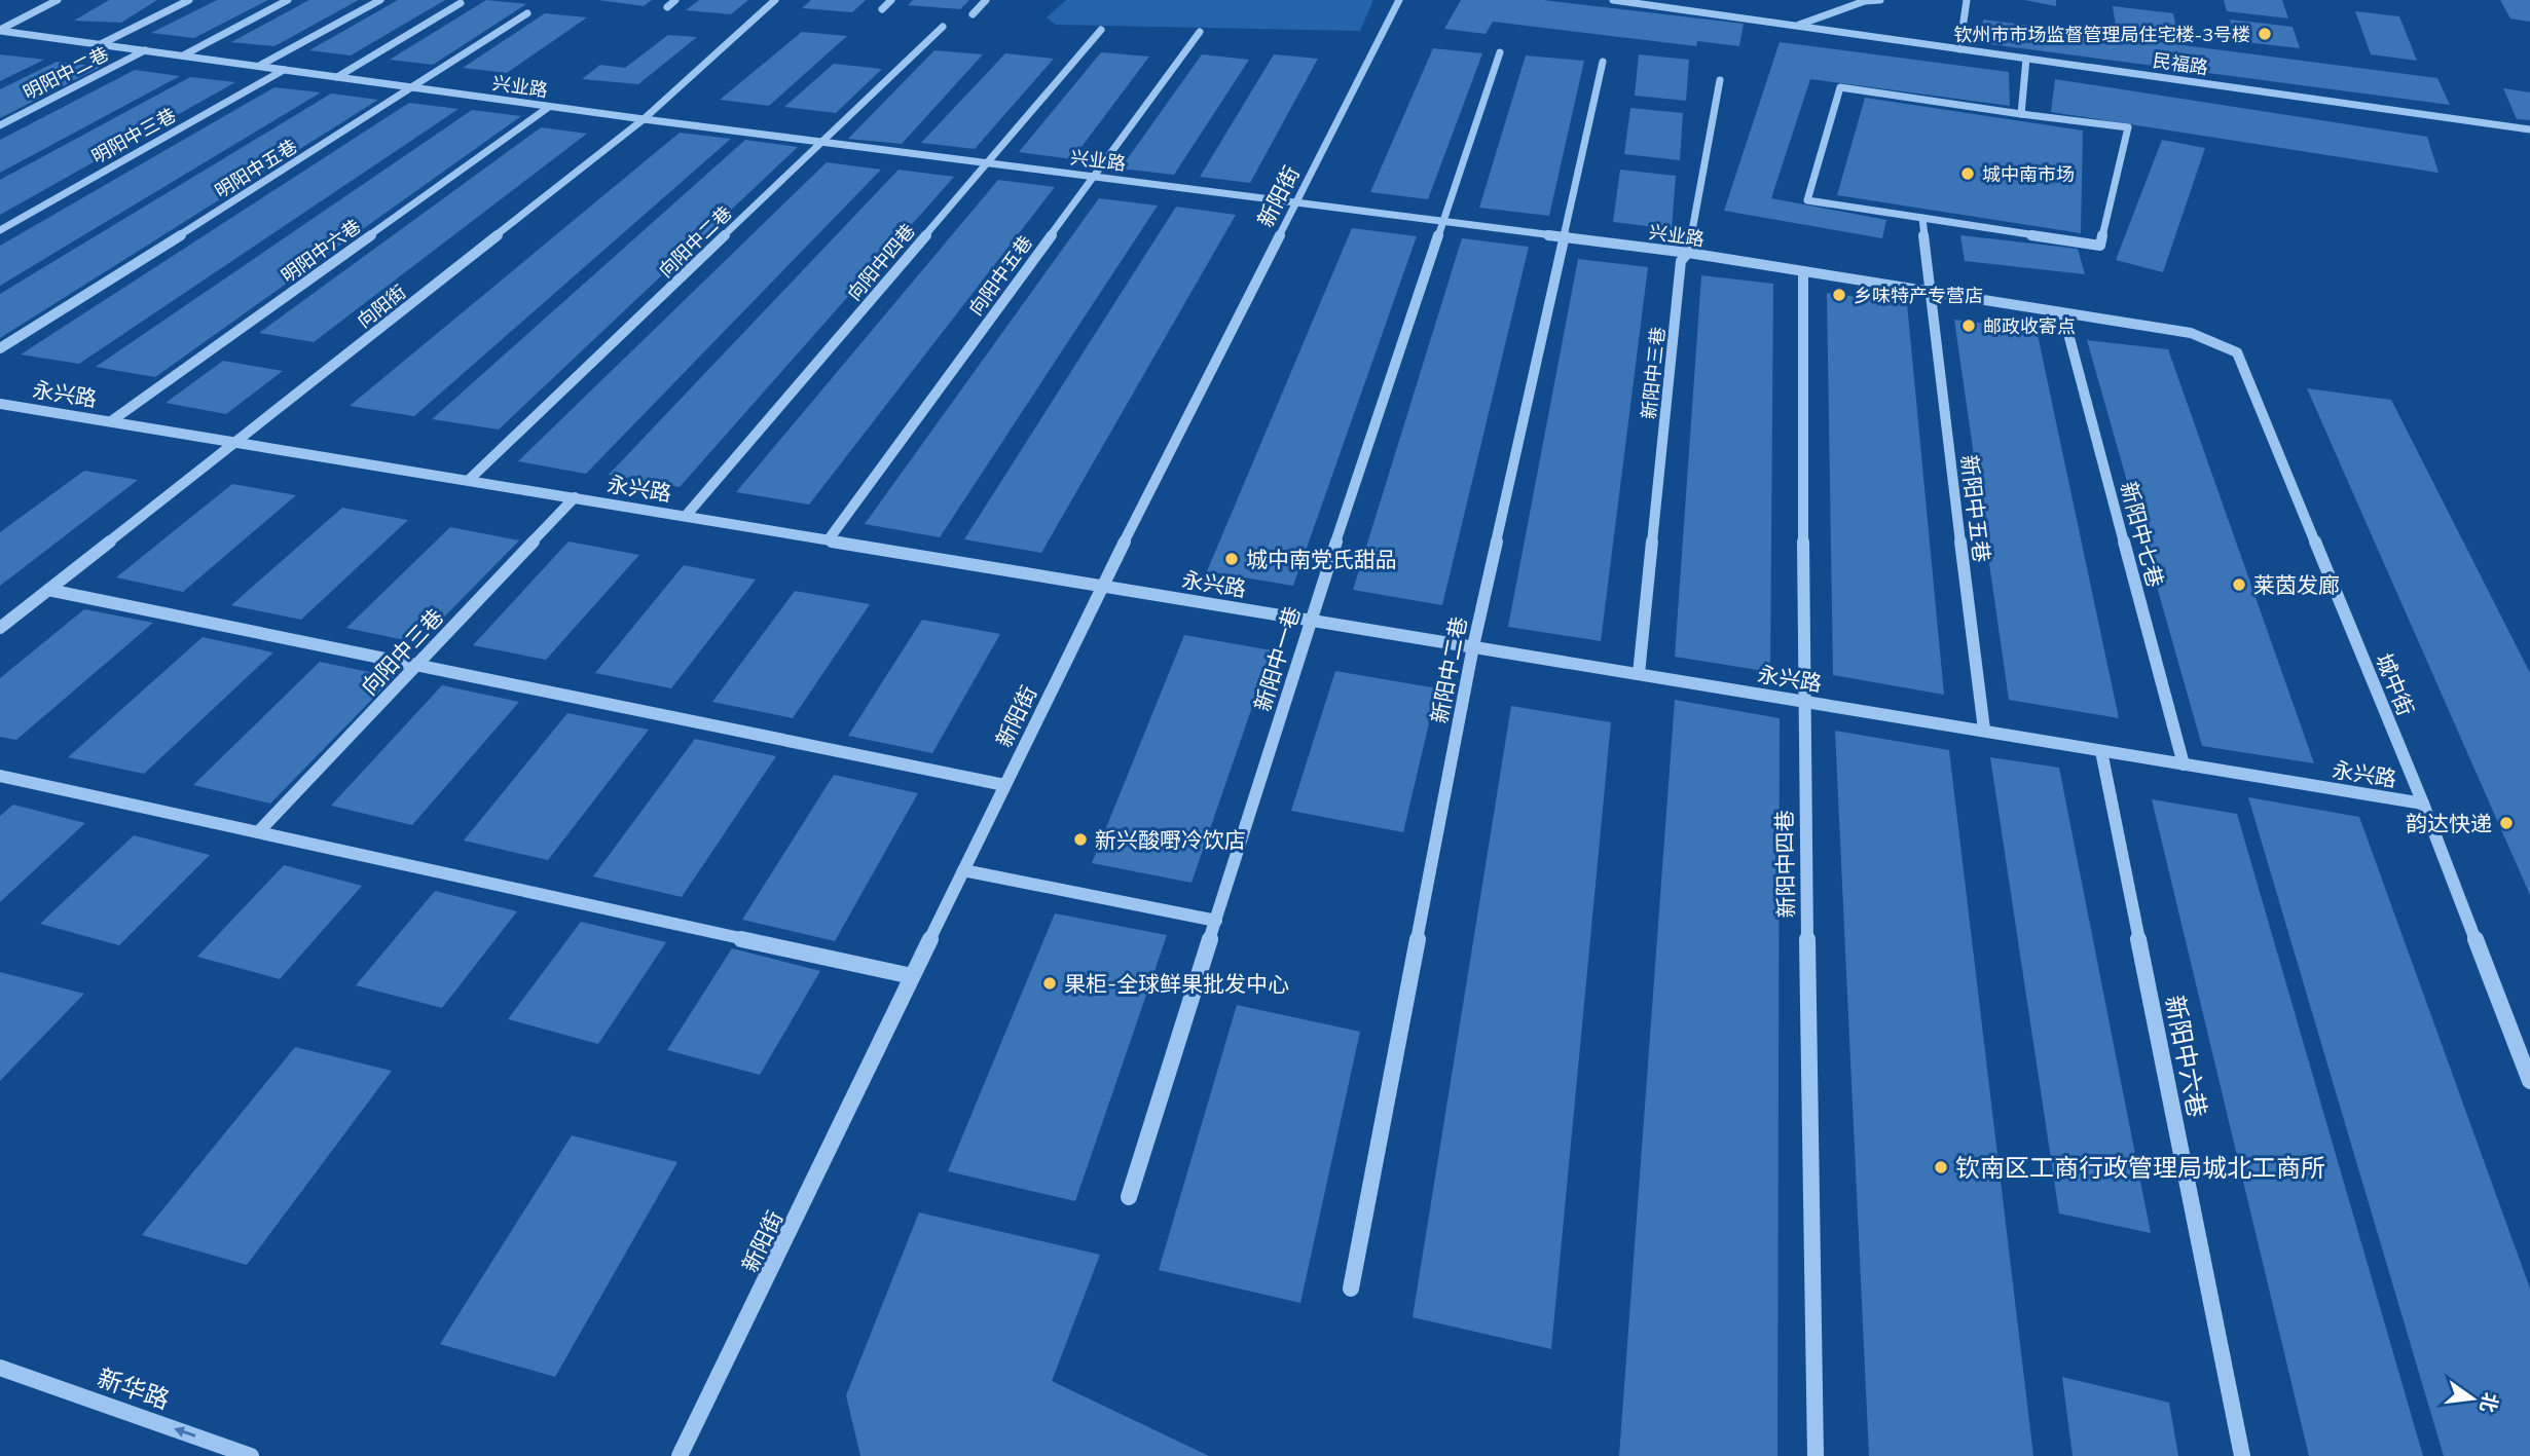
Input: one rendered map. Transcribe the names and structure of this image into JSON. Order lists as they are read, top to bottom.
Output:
{
  "streets": {
    "street": [
      "民福路",
      "明阳中二巷",
      "兴业路",
      "明阳中三巷",
      "明阳中五巷",
      "新阳街",
      "向阳中二巷",
      "明阳中六巷",
      "向阳中四巷",
      "向阳中五巷",
      "向阳街",
      "新阳中三巷",
      "永兴路",
      "新阳中五巷",
      "新阳中七巷",
      "向阳中三巷",
      "新阳中一巷",
      "新阳中二巷",
      "城中街",
      "新阳中四巷",
      "新阳中六巷",
      "新华路"
    ]
  },
  "crossings": [
    ["明阳中二巷", "兴业路"],
    ["兴业路", "明阳中三巷"],
    ["兴业路", "明阳中五巷"],
    ["兴业路", "新阳街"],
    ["兴业路", "向阳中二巷"],
    ["兴业路", "明阳中六巷"],
    ["兴业路", "向阳中四巷"],
    ["兴业路", "向阳中五巷"],
    ["兴业路", "向阳街"],
    ["兴业路", "新阳中三巷"],
    ["兴业路", "新阳中五巷"],
    ["兴业路", "新阳中七巷"],
    ["兴业路", "新阳中一巷"],
    ["兴业路", "新阳中二巷"],
    ["兴业路", "城中街"],
    ["兴业路", "新阳中四巷"],
    ["新阳街", "永兴路"],
    ["向阳中二巷", "永兴路"],
    ["明阳中六巷", "永兴路"],
    ["向阳中四巷", "永兴路"],
    ["向阳中五巷", "永兴路"],
    ["向阳街", "永兴路"],
    ["新阳中三巷", "永兴路"],
    ["永兴路", "新阳中五巷"],
    ["永兴路", "新阳中七巷"],
    ["永兴路", "向阳中三巷"],
    ["永兴路", "新阳中一巷"],
    ["永兴路", "新阳中二巷"],
    ["永兴路", "城中街"],
    ["永兴路", "新阳中四巷"],
    ["永兴路", "新阳中六巷"]
  ],
  "one_way": ["新华路"],
  "places": [
    "钦州市市场监督管理局住宅楼-3号楼",
    "城中南市场",
    "乡味特产专营店",
    "邮政收寄点",
    "城中南党氏甜品",
    "莱茵发廊",
    "韵达快递",
    "新兴酸嘢冷饮店",
    "果柜-全球鲜果批发中心",
    "钦南区工商行政管理局城北工商所"
  ],
  "north": "right"
}
